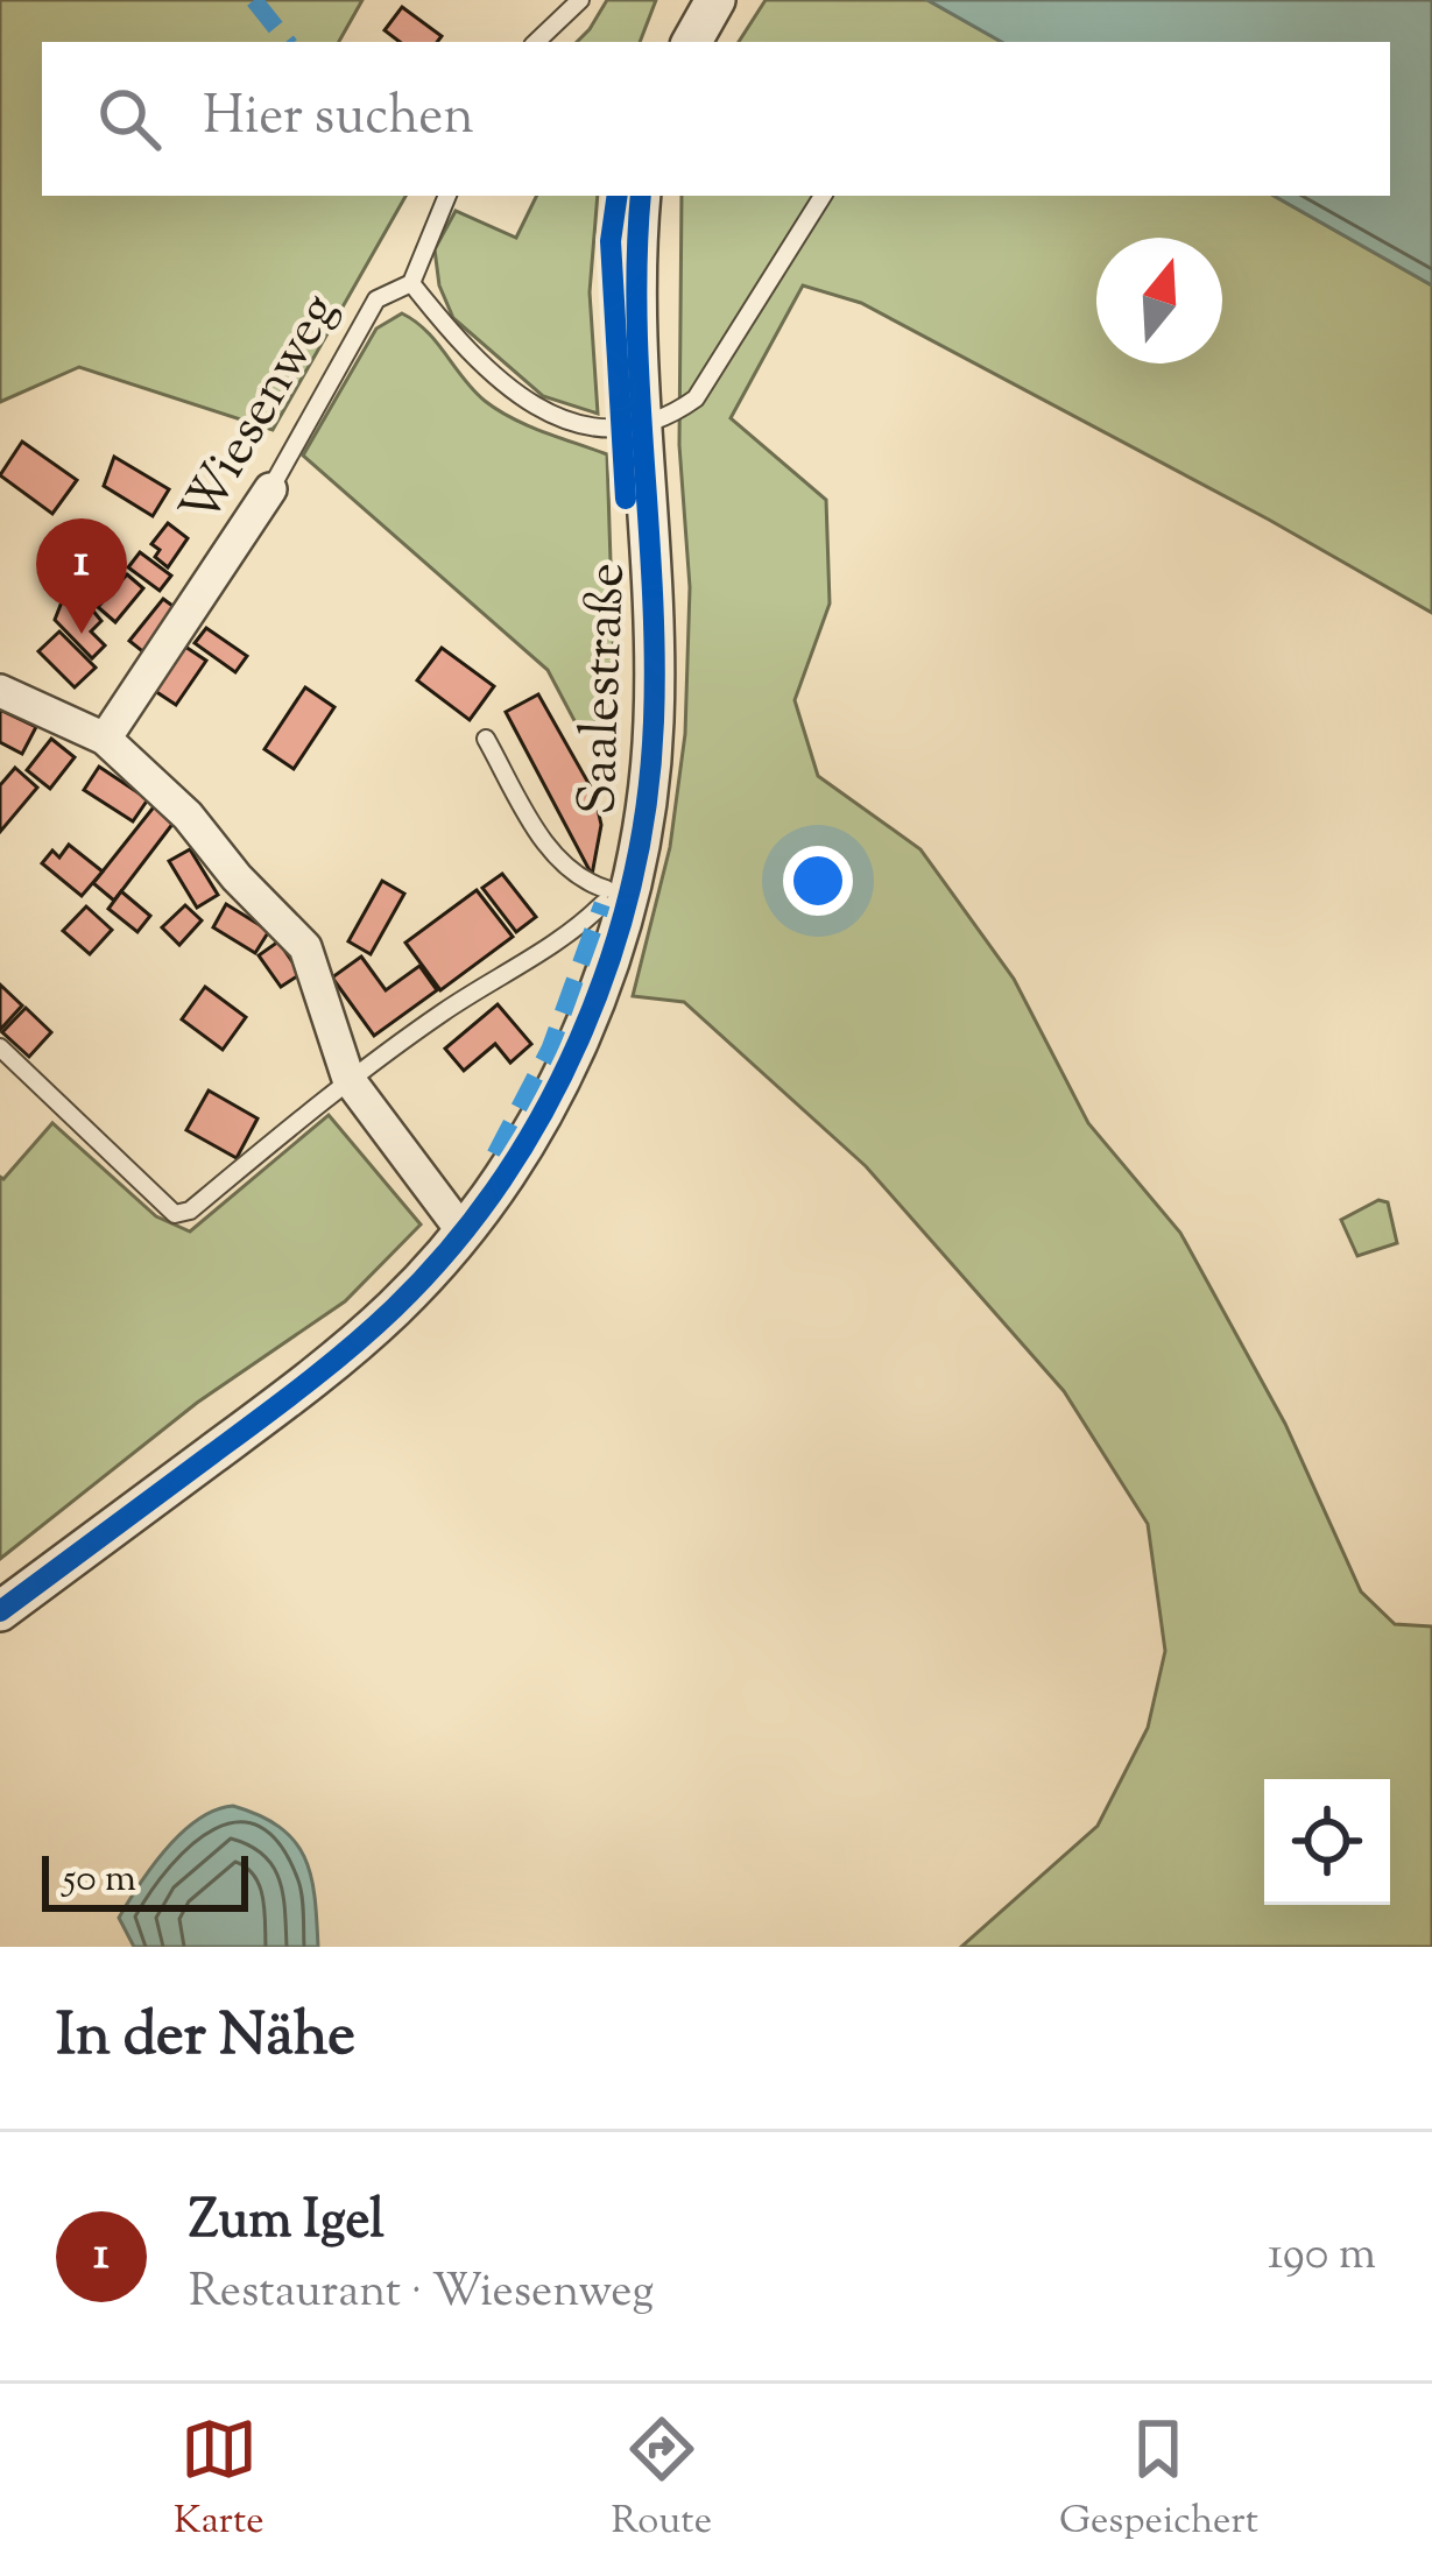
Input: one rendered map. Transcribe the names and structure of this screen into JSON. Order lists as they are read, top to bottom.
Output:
{
  "streets": {
    "street": ["Wiesenweg", "Saalestraße"]
  },
  "crossings": [
    ["Wiesenweg", "Saalestraße"]
  ],
  "scale_bar": "50 m",
  "north": "top",
  "page": {
    "search": "Hier suchen",
    "pins": "1",
    "scale": "50 m",
    "heading": "In der Nähe",
    "list": [
      {
        "mark": "1",
        "name": "Zum Igel",
        "note": "Restaurant · Wiesenweg",
        "value": "190 m"
      }
    ],
    "nav": ["Karte", "Route", "Gespeichert"]
  }
}
